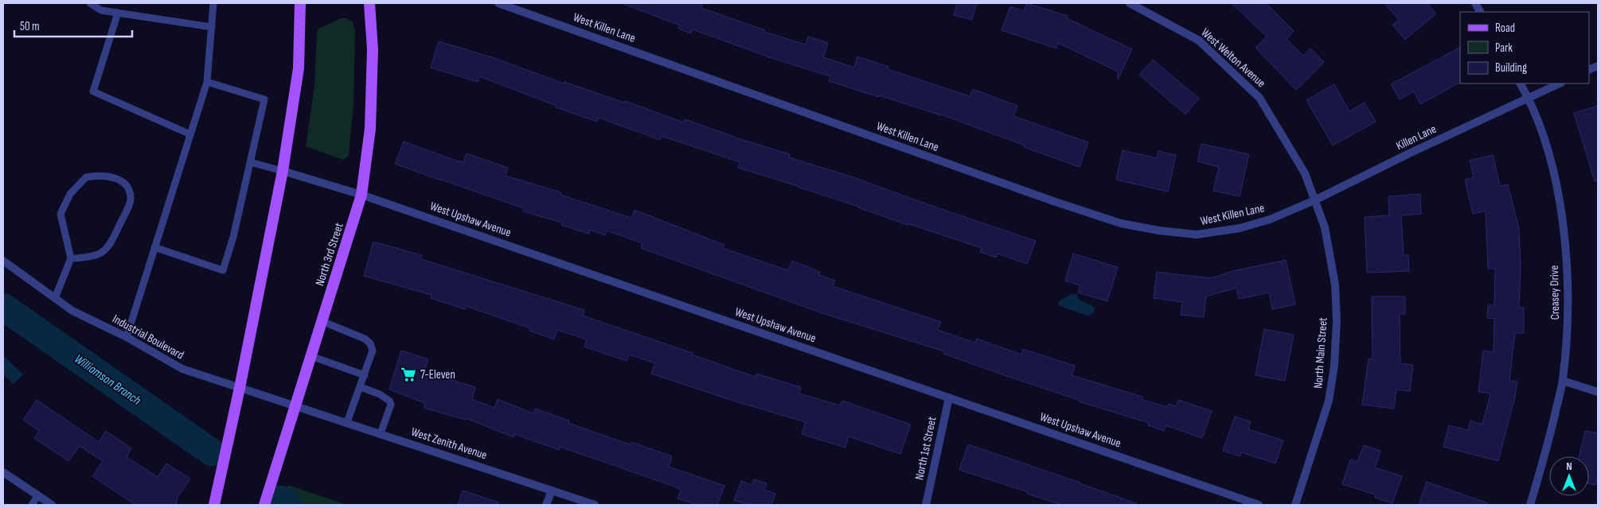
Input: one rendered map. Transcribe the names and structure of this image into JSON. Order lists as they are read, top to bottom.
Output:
{
  "streets": {
    "main road": ["North 3rd Street"],
    "street": [
      "West Killen Lane",
      "West Welton Avenue",
      "Killen Lane",
      "West Upshaw Avenue",
      "Creasey Drive",
      "Industrial Boulevard",
      "North Main Street",
      "West Zenith Avenue",
      "North 1st Street"
    ]
  },
  "crossings": [
    ["West Killen Lane", "West Welton Avenue"],
    ["West Killen Lane", "Killen Lane"],
    ["West Killen Lane", "North Main Street"],
    ["West Welton Avenue", "Killen Lane"],
    ["West Welton Avenue", "North Main Street"],
    ["Killen Lane", "Creasey Drive"],
    ["Killen Lane", "North Main Street"],
    ["West Upshaw Avenue", "North 3rd Street"],
    ["West Upshaw Avenue", "North 1st Street"],
    ["North 3rd Street", "Industrial Boulevard"],
    ["North 3rd Street", "West Zenith Avenue"],
    ["Industrial Boulevard", "West Zenith Avenue"]
  ],
  "water": ["Williamson Branch"],
  "places": {
    "supermarket": ["7-Eleven"]
  },
  "legend": ["Road", "Park", "Building"],
  "scale_bar": "50 m",
  "north": "top"
}
